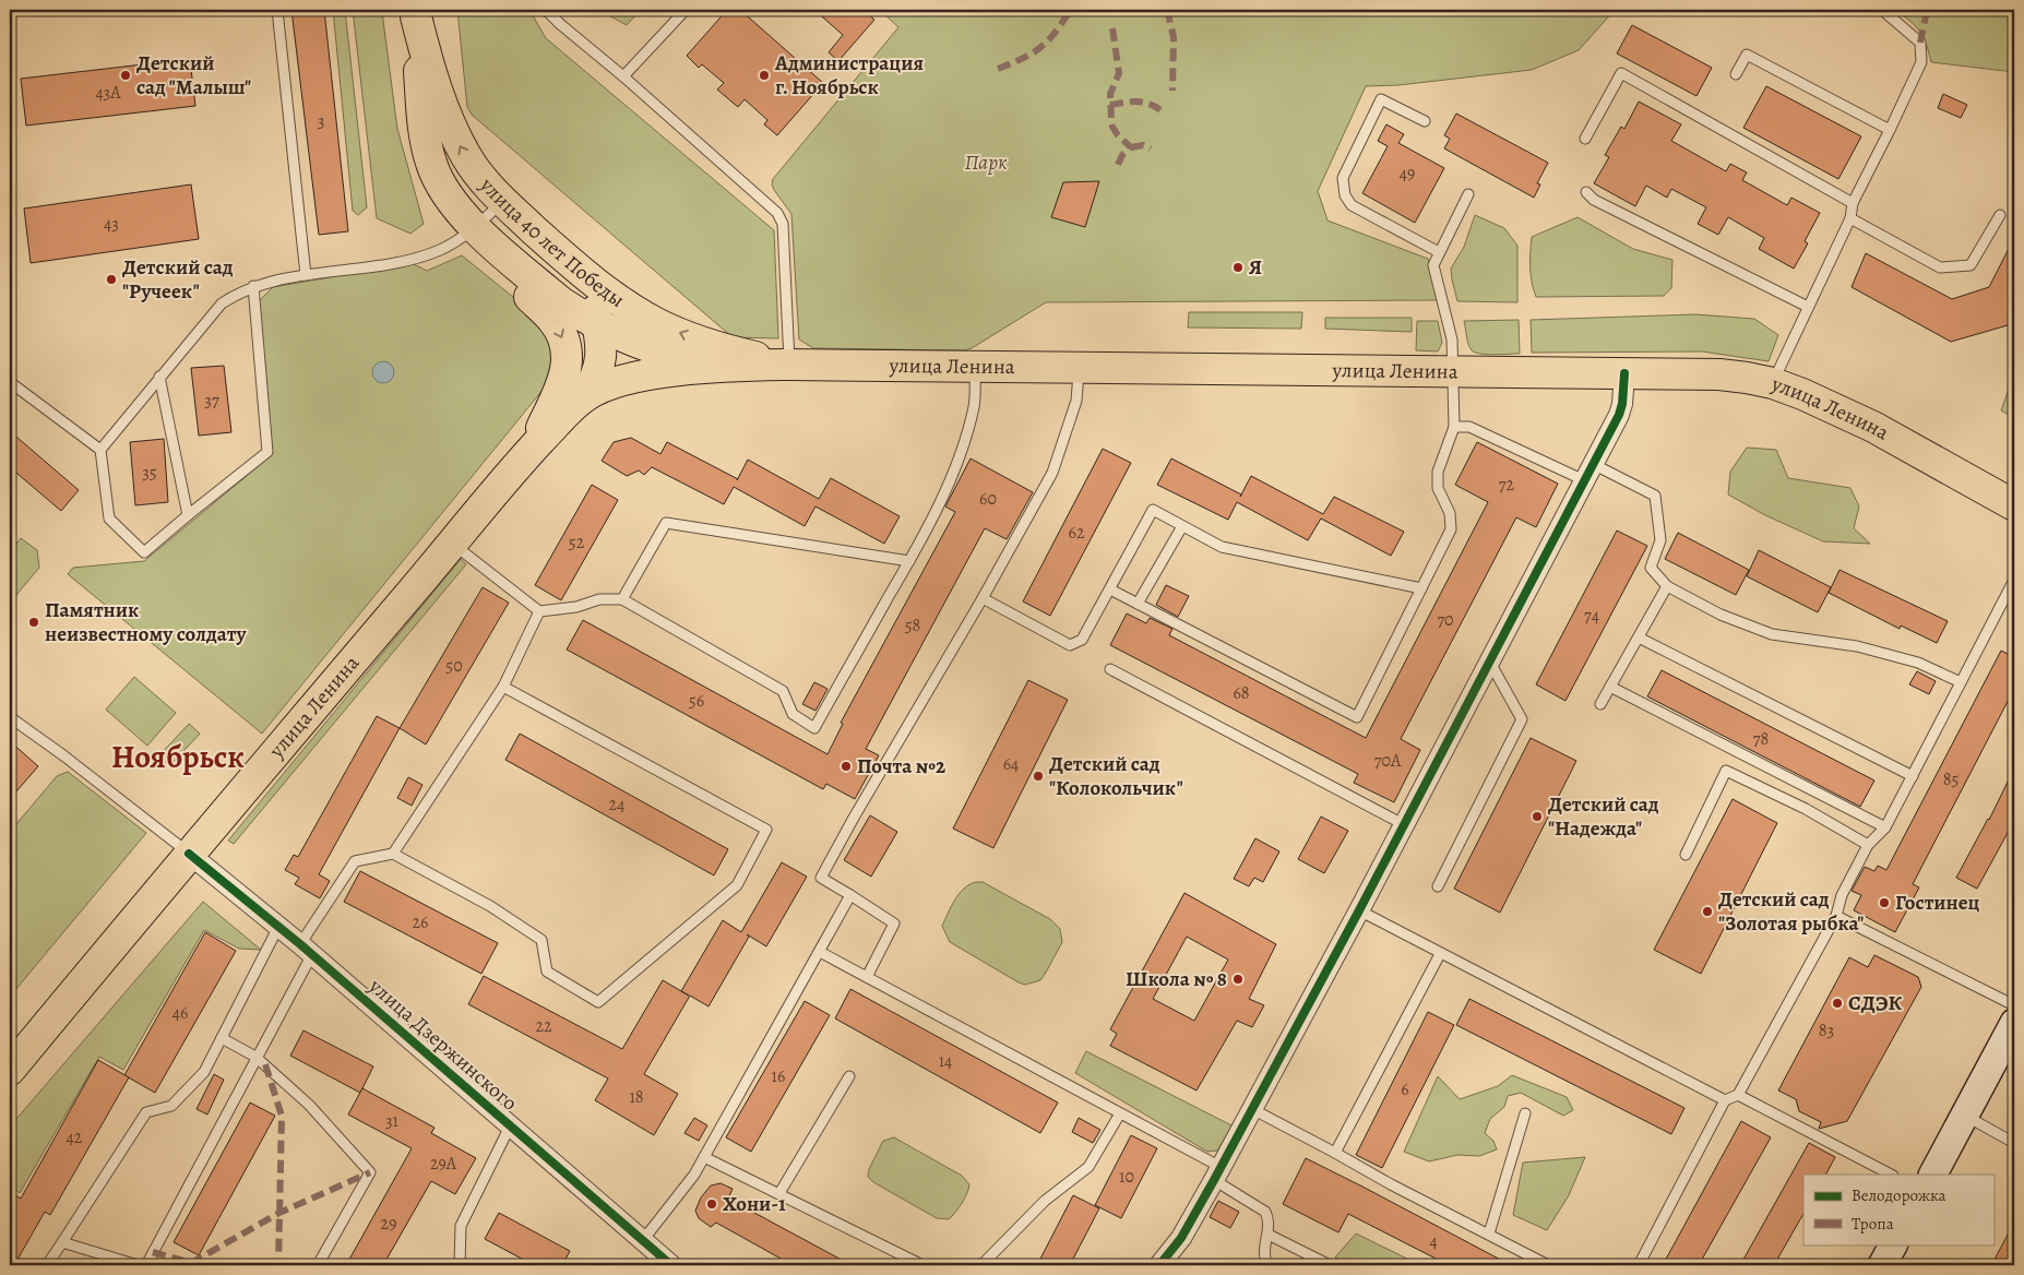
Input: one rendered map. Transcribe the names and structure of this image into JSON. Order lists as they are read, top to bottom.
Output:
{
  "streets": {
    "main road": ["улица 40 лет Победы", "улица Ленина"],
    "street": ["улица Дзержинского"]
  },
  "crossings": [
    ["улица 40 лет Победы", "улица Ленина"],
    ["улица Ленина", "улица Дзержинского"]
  ],
  "districts": ["Ноябрьск"],
  "parks": ["Парк"],
  "places": [
    "Детский сад \"Малыш\"",
    "Администрация г. Ноябрьск",
    "Я",
    "Детский сад \"Ручеек\"",
    "Памятник неизвестному солдату",
    "Почта №2",
    "Детский сад \"Колокольчик\"",
    "Детский сад \"Надежда\"",
    "Гостинец",
    "Детский сад \"Золотая рыбка\"",
    "Школа № 8",
    "СДЭК",
    "Хони-1"
  ],
  "house_numbers": [
    "43А",
    "3",
    "49",
    "43",
    "37",
    "35",
    "72",
    "60",
    "62",
    "52",
    "74",
    "70",
    "58",
    "50",
    "68",
    "56",
    "78",
    "70А",
    "64",
    "85",
    "24",
    "26",
    "46",
    "22",
    "83",
    "14",
    "16",
    "6",
    "18",
    "31",
    "42",
    "29А",
    "10",
    "29",
    "4"
  ],
  "legend": ["Велодорожка", "Тропа"]
}
